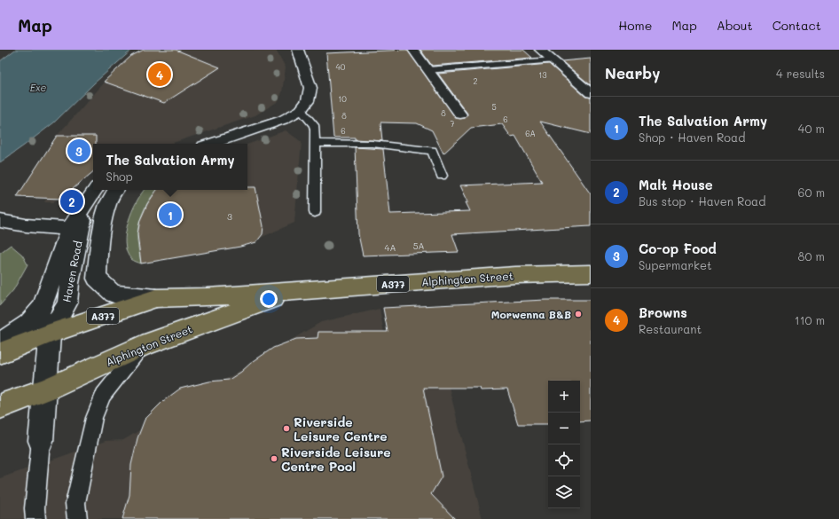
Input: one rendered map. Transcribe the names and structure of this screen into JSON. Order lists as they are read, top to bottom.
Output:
{
  "streets": {
    "highway": ["Alphington Street", "A377"],
    "street": ["Haven Road"]
  },
  "crossings": [
    ["Haven Road", "Alphington Street"]
  ],
  "water": ["Exe"],
  "places": ["Morwenna B&B", "Riverside Leisure Centre", "Riverside Leisure Centre Pool"],
  "house_numbers": [
    "40",
    "13",
    "2",
    "10",
    "5",
    "8",
    "8",
    "6",
    "7",
    "6",
    "6A",
    "3",
    "5A",
    "4A"
  ],
  "page": {
    "header": "Map",
    "nav": [
      "Home",
      "Map",
      "About",
      "Contact"
    ],
    "heading": ["Nearby", "4 results"],
    "pins": [
      "4",
      "3",
      "2",
      "1"
    ],
    "list": [
      {
        "mark": "1",
        "name": "The Salvation Army",
        "note": "Shop · Haven Road",
        "value": "40 m"
      },
      {
        "mark": "2",
        "name": "Malt House",
        "note": "Bus stop · Haven Road",
        "value": "60 m"
      },
      {
        "mark": "3",
        "name": "Co-op Food",
        "note": "Supermarket",
        "value": "80 m"
      },
      {
        "mark": "4",
        "name": "Browns",
        "note": "Restaurant",
        "value": "110 m"
      }
    ],
    "popup": ["The Salvation Army", "Shop"],
    "map_buttons": ["+", "−"]
  }
}
